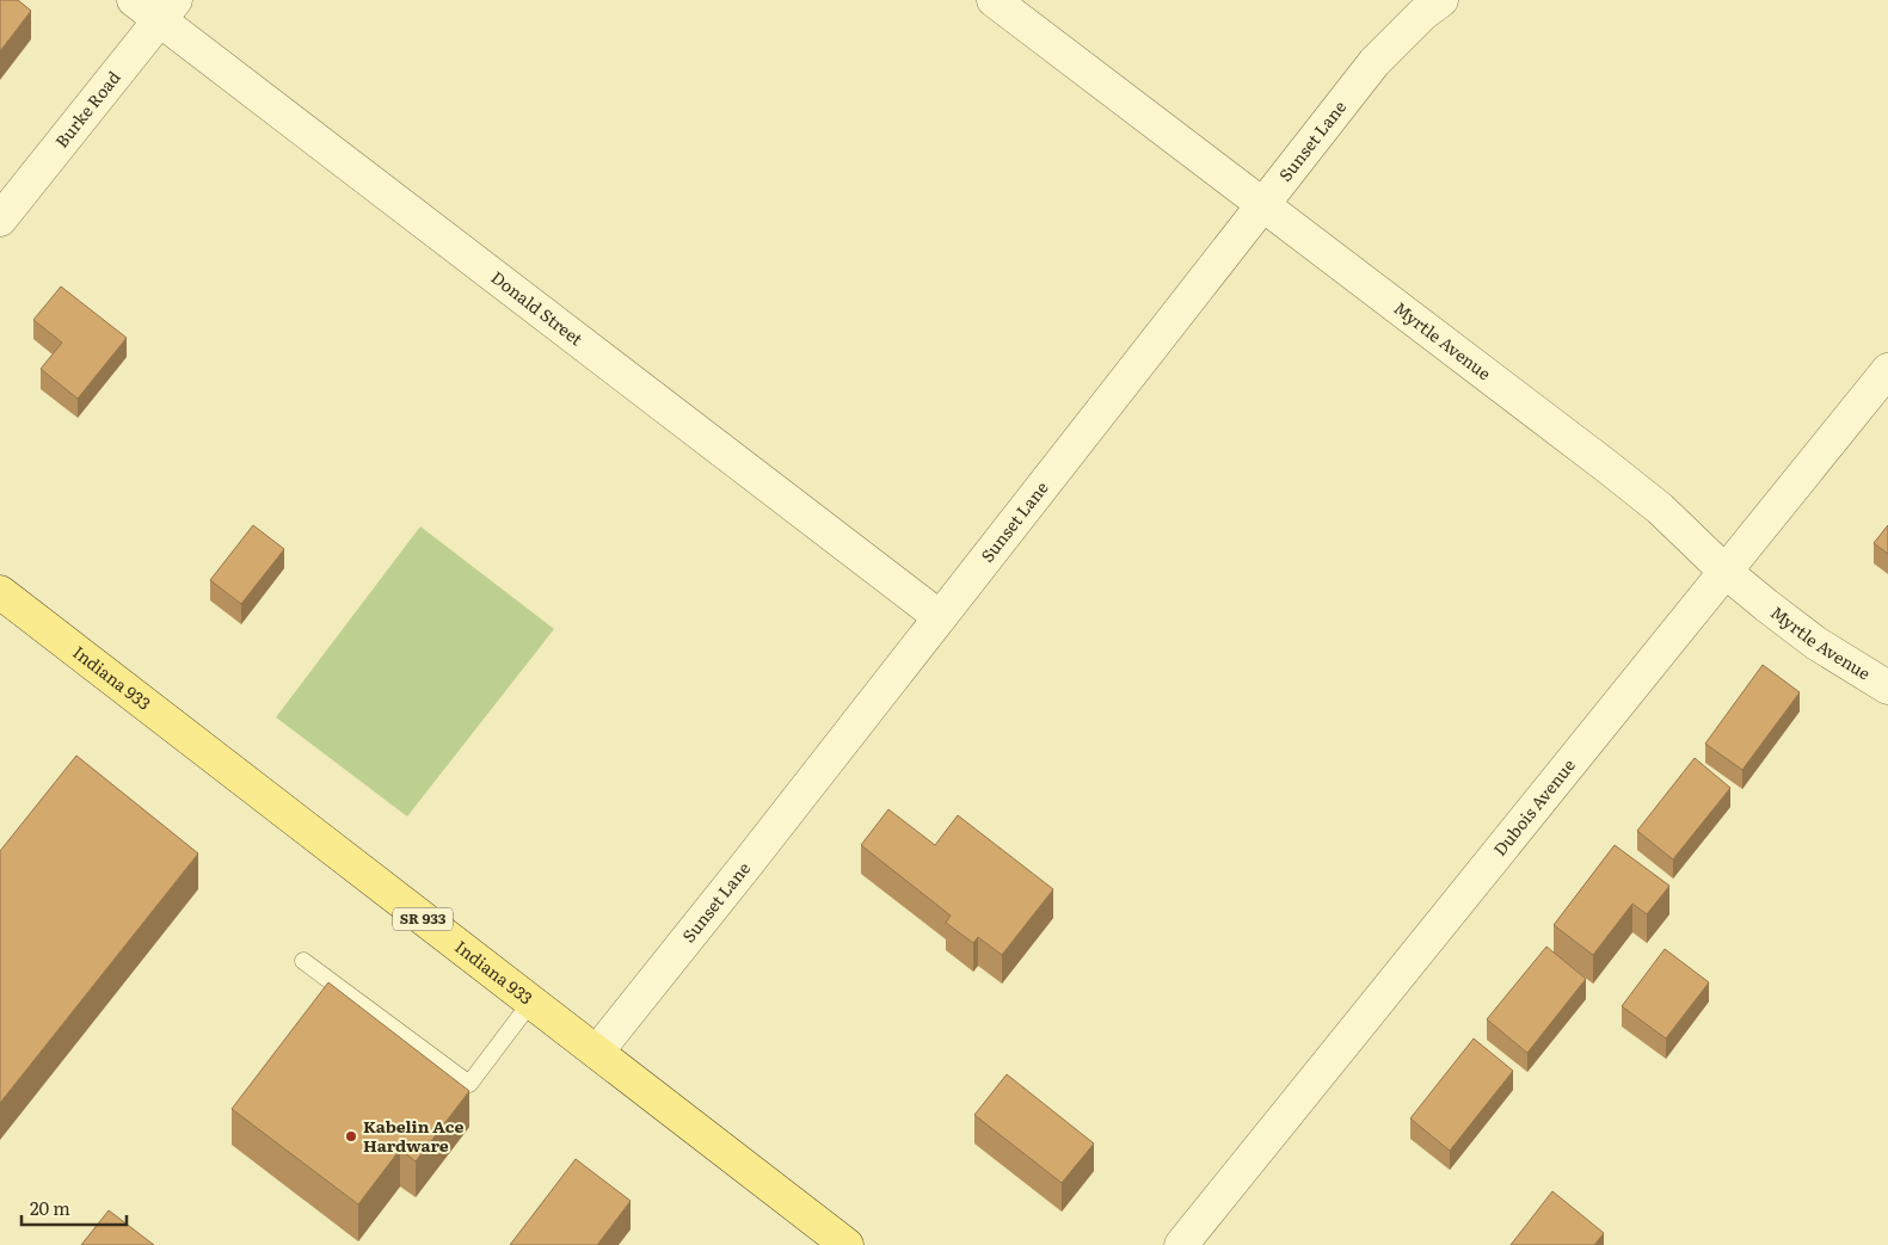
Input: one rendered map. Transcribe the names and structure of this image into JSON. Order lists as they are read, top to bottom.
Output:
{
  "streets": {
    "main road": ["Indiana 933", "SR 933"],
    "street": [
      "Burke Road",
      "Sunset Lane",
      "Donald Street",
      "Myrtle Avenue",
      "Dubois Avenue"
    ]
  },
  "crossings": [
    ["Burke Road", "Donald Street"],
    ["Sunset Lane", "Donald Street"],
    ["Sunset Lane", "Myrtle Avenue"],
    ["Sunset Lane", "Indiana 933"],
    ["Myrtle Avenue", "Dubois Avenue"]
  ],
  "places": ["Kabelin Ace Hardware"],
  "scale_bar": "20 m"
}
